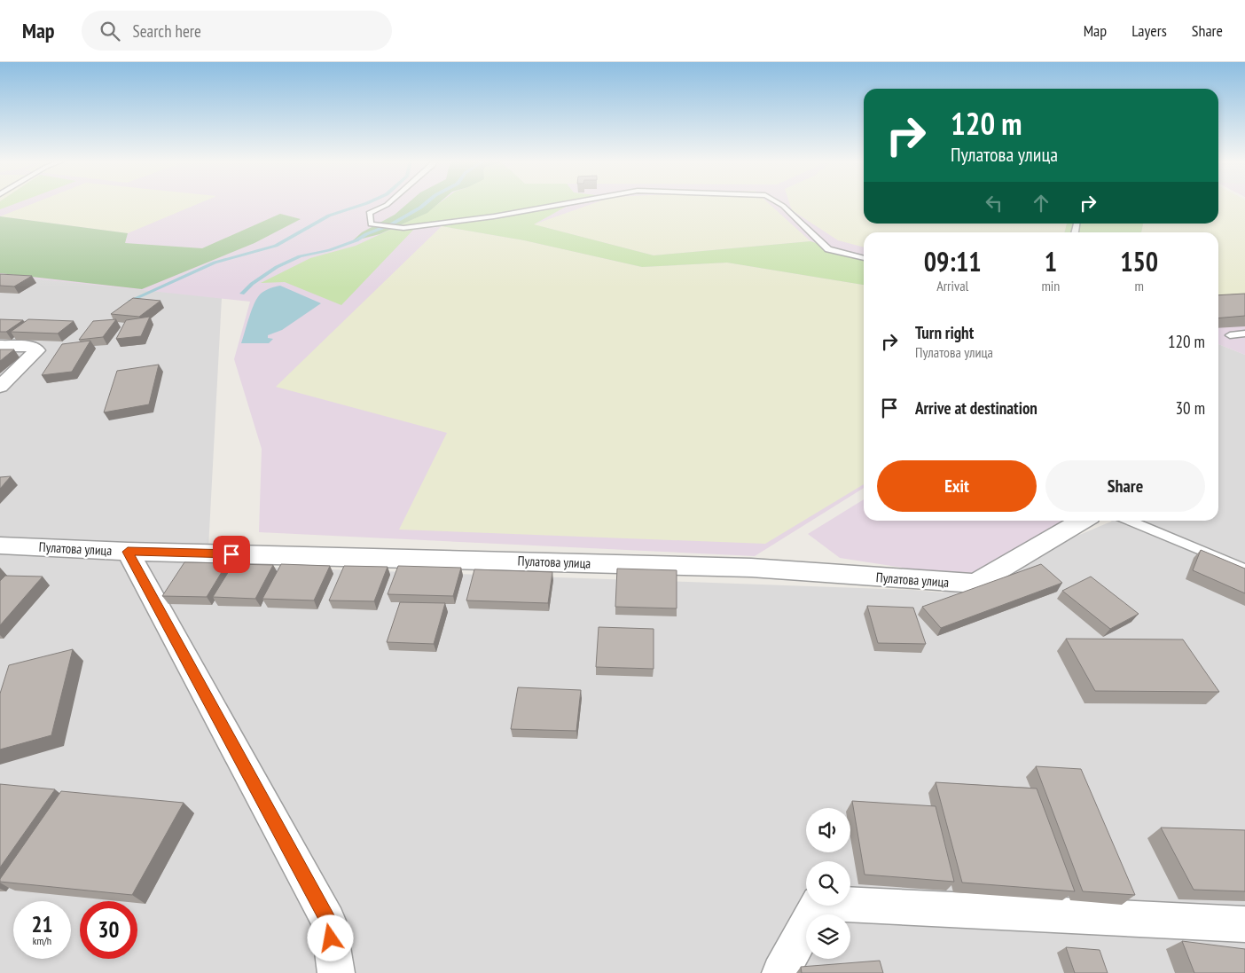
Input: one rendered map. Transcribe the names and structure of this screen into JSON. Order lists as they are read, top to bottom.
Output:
{
  "streets": {
    "street": ["Пулатова улица"]
  },
  "page": {
    "header": "Map",
    "search": "Search here",
    "nav": ["Map", "Layers", "Share"],
    "turn": ["120 m", "Пулатова улица"],
    "eta": [
      "09:11",
      "Arrival",
      "1",
      "min",
      "150",
      "m"
    ],
    "list": [
      {
        "name": "Turn right",
        "note": "Пулатова улица",
        "value": "120 m"
      },
      {
        "name": "Arrive at destination",
        "value": "30 m"
      }
    ],
    "buttons": ["Exit", "Share"],
    "speed": "21 km/h",
    "limit": "30"
  }
}
